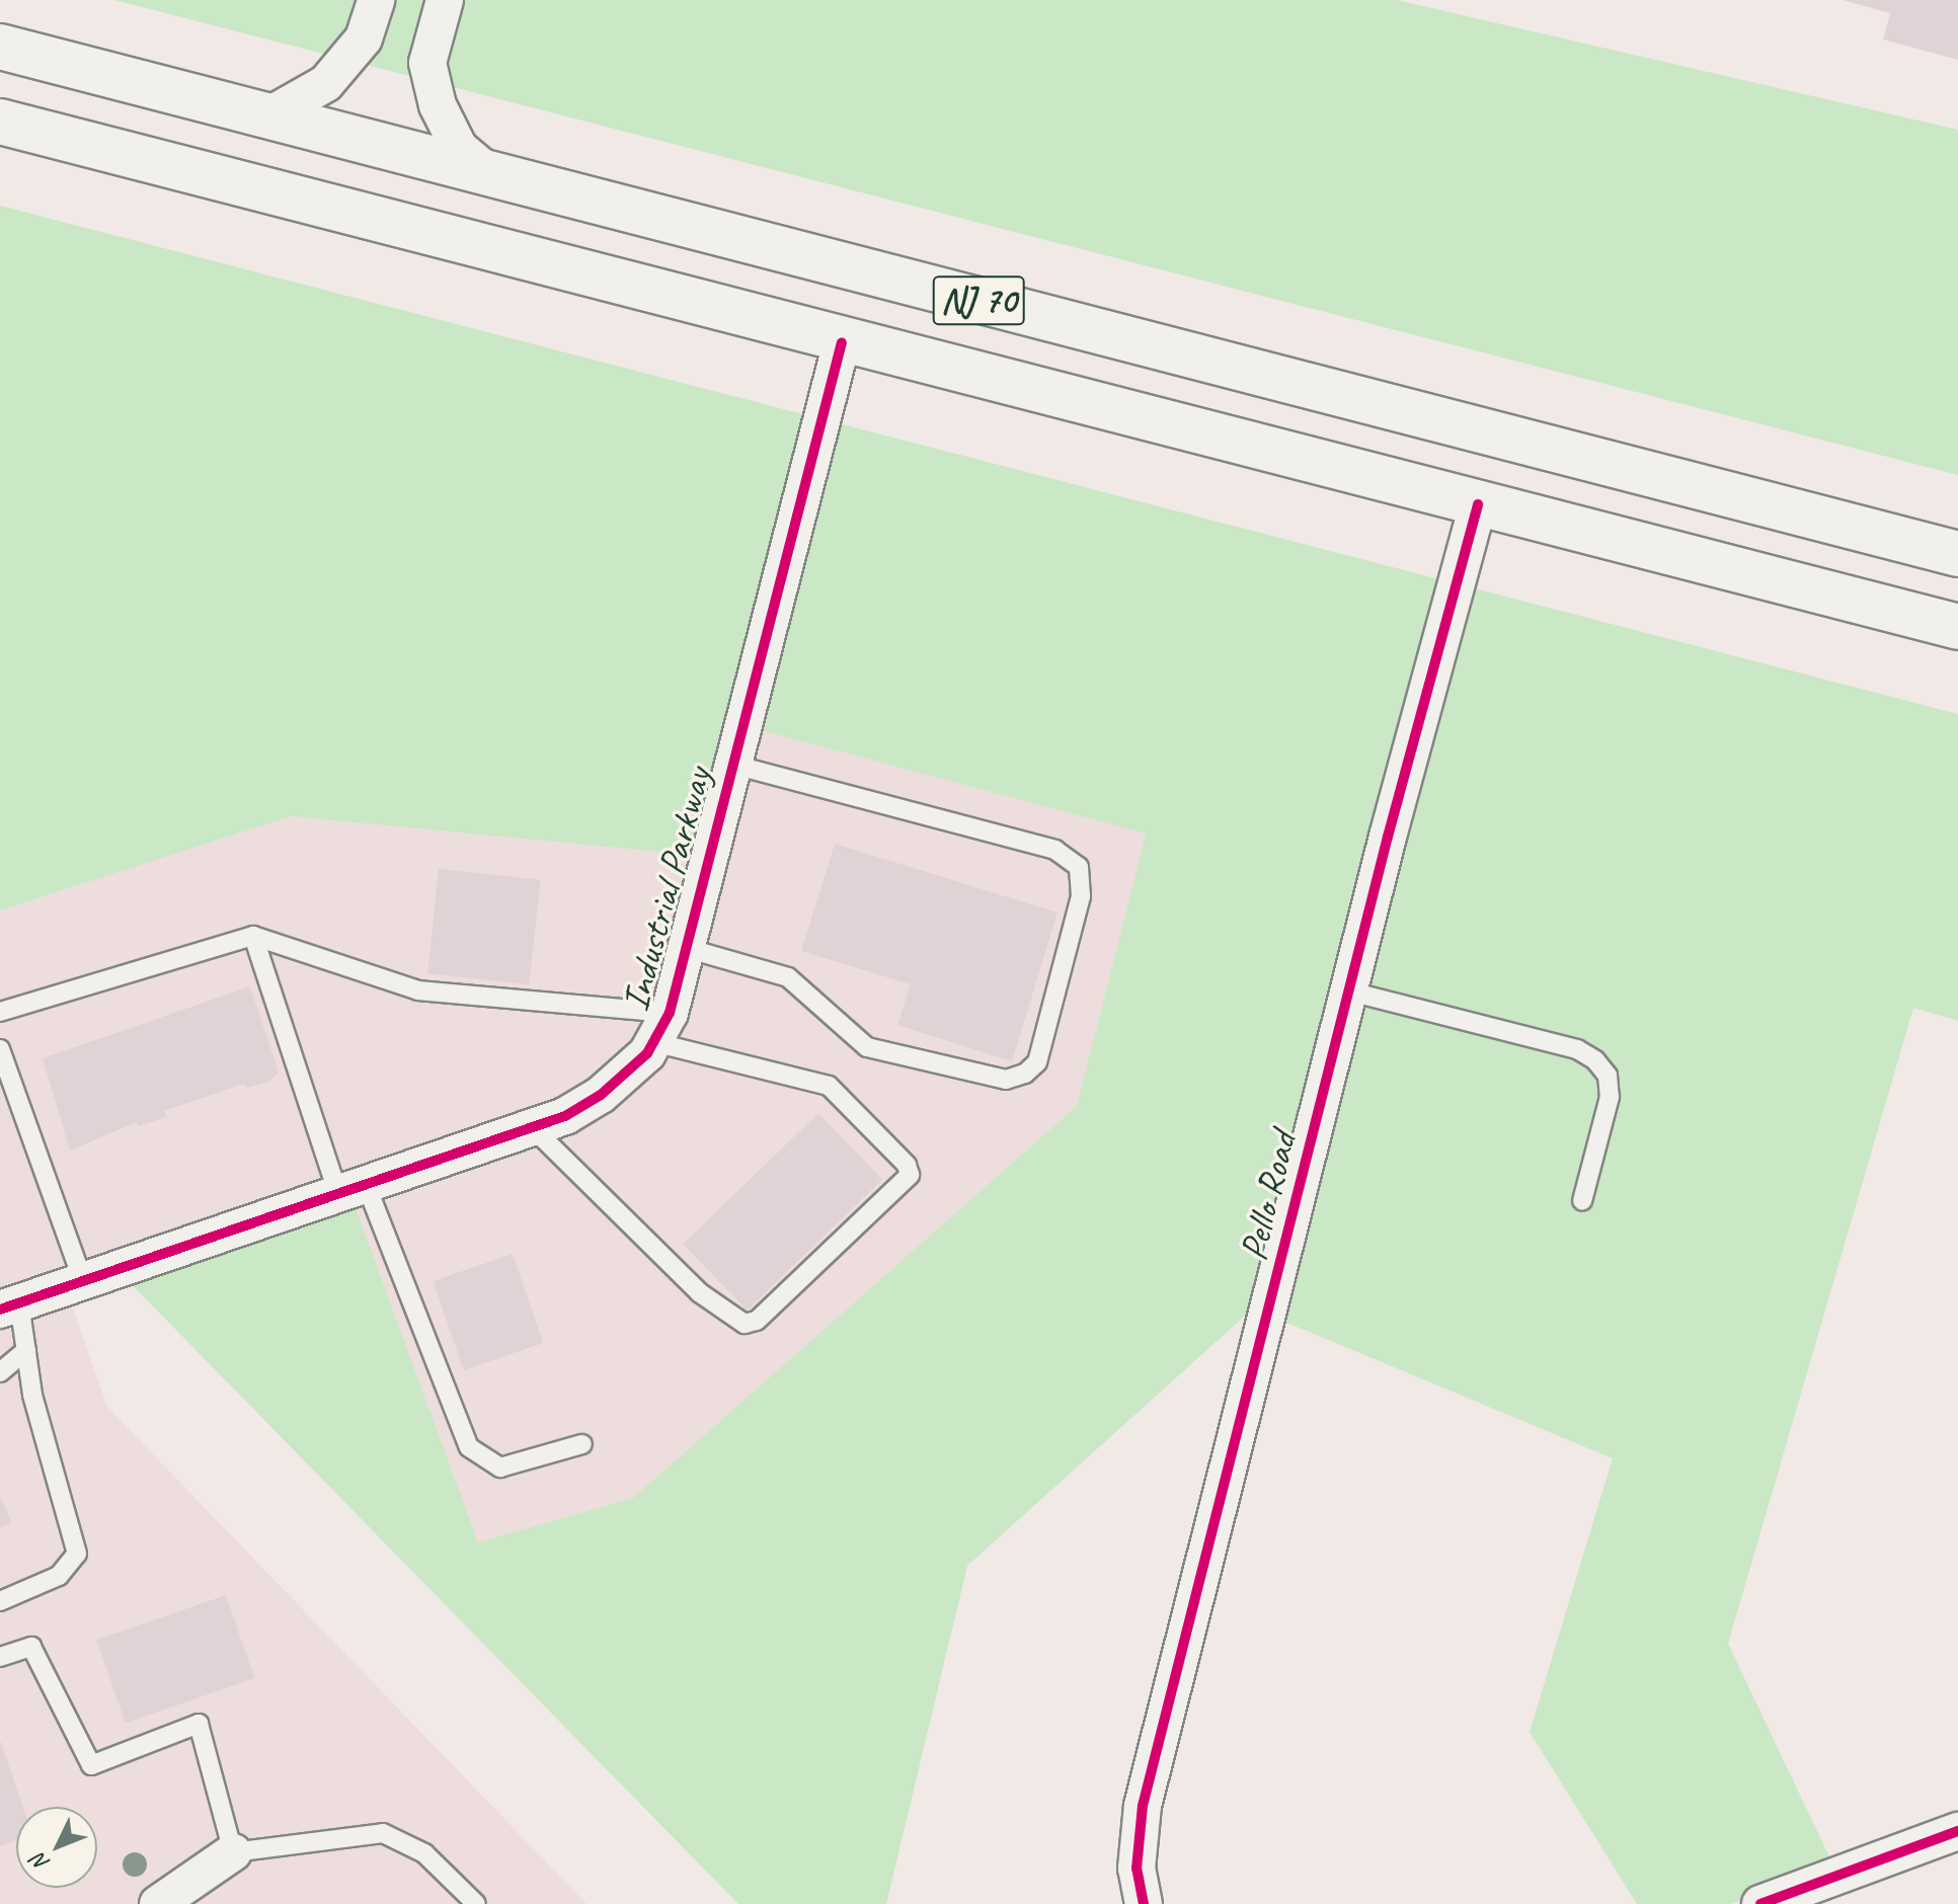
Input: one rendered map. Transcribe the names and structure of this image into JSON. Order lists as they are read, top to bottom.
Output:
{
  "streets": {
    "highway": ["NJ 70"],
    "street": ["Industrial Parkway", "Pello Road"]
  },
  "crossings": [
    ["NJ 70", "Industrial Parkway"],
    ["NJ 70", "Pello Road"]
  ],
  "north": "bottom left"
}
